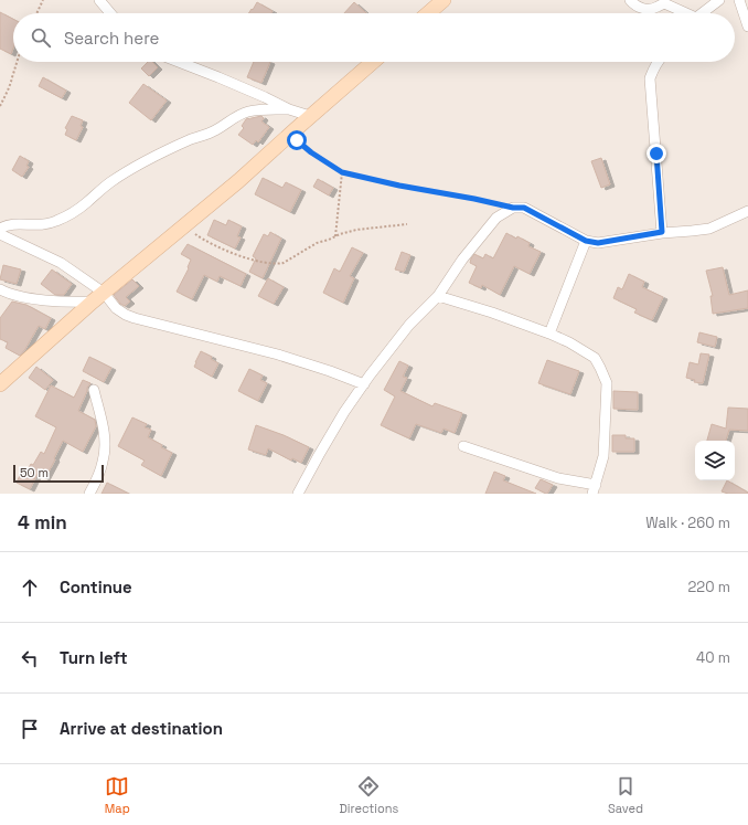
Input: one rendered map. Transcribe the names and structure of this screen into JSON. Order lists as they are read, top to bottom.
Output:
{
  "scale_bar": "50 m",
  "page": {
    "search": "Search here",
    "scale": "50 m",
    "heading": ["4 min", "Walk · 260 m"],
    "list": [
      ["Continue", "220 m"],
      ["Turn left", "40 m"],
      "Arrive at destination"
    ],
    "nav": ["Map", "Directions", "Saved"]
  }
}
